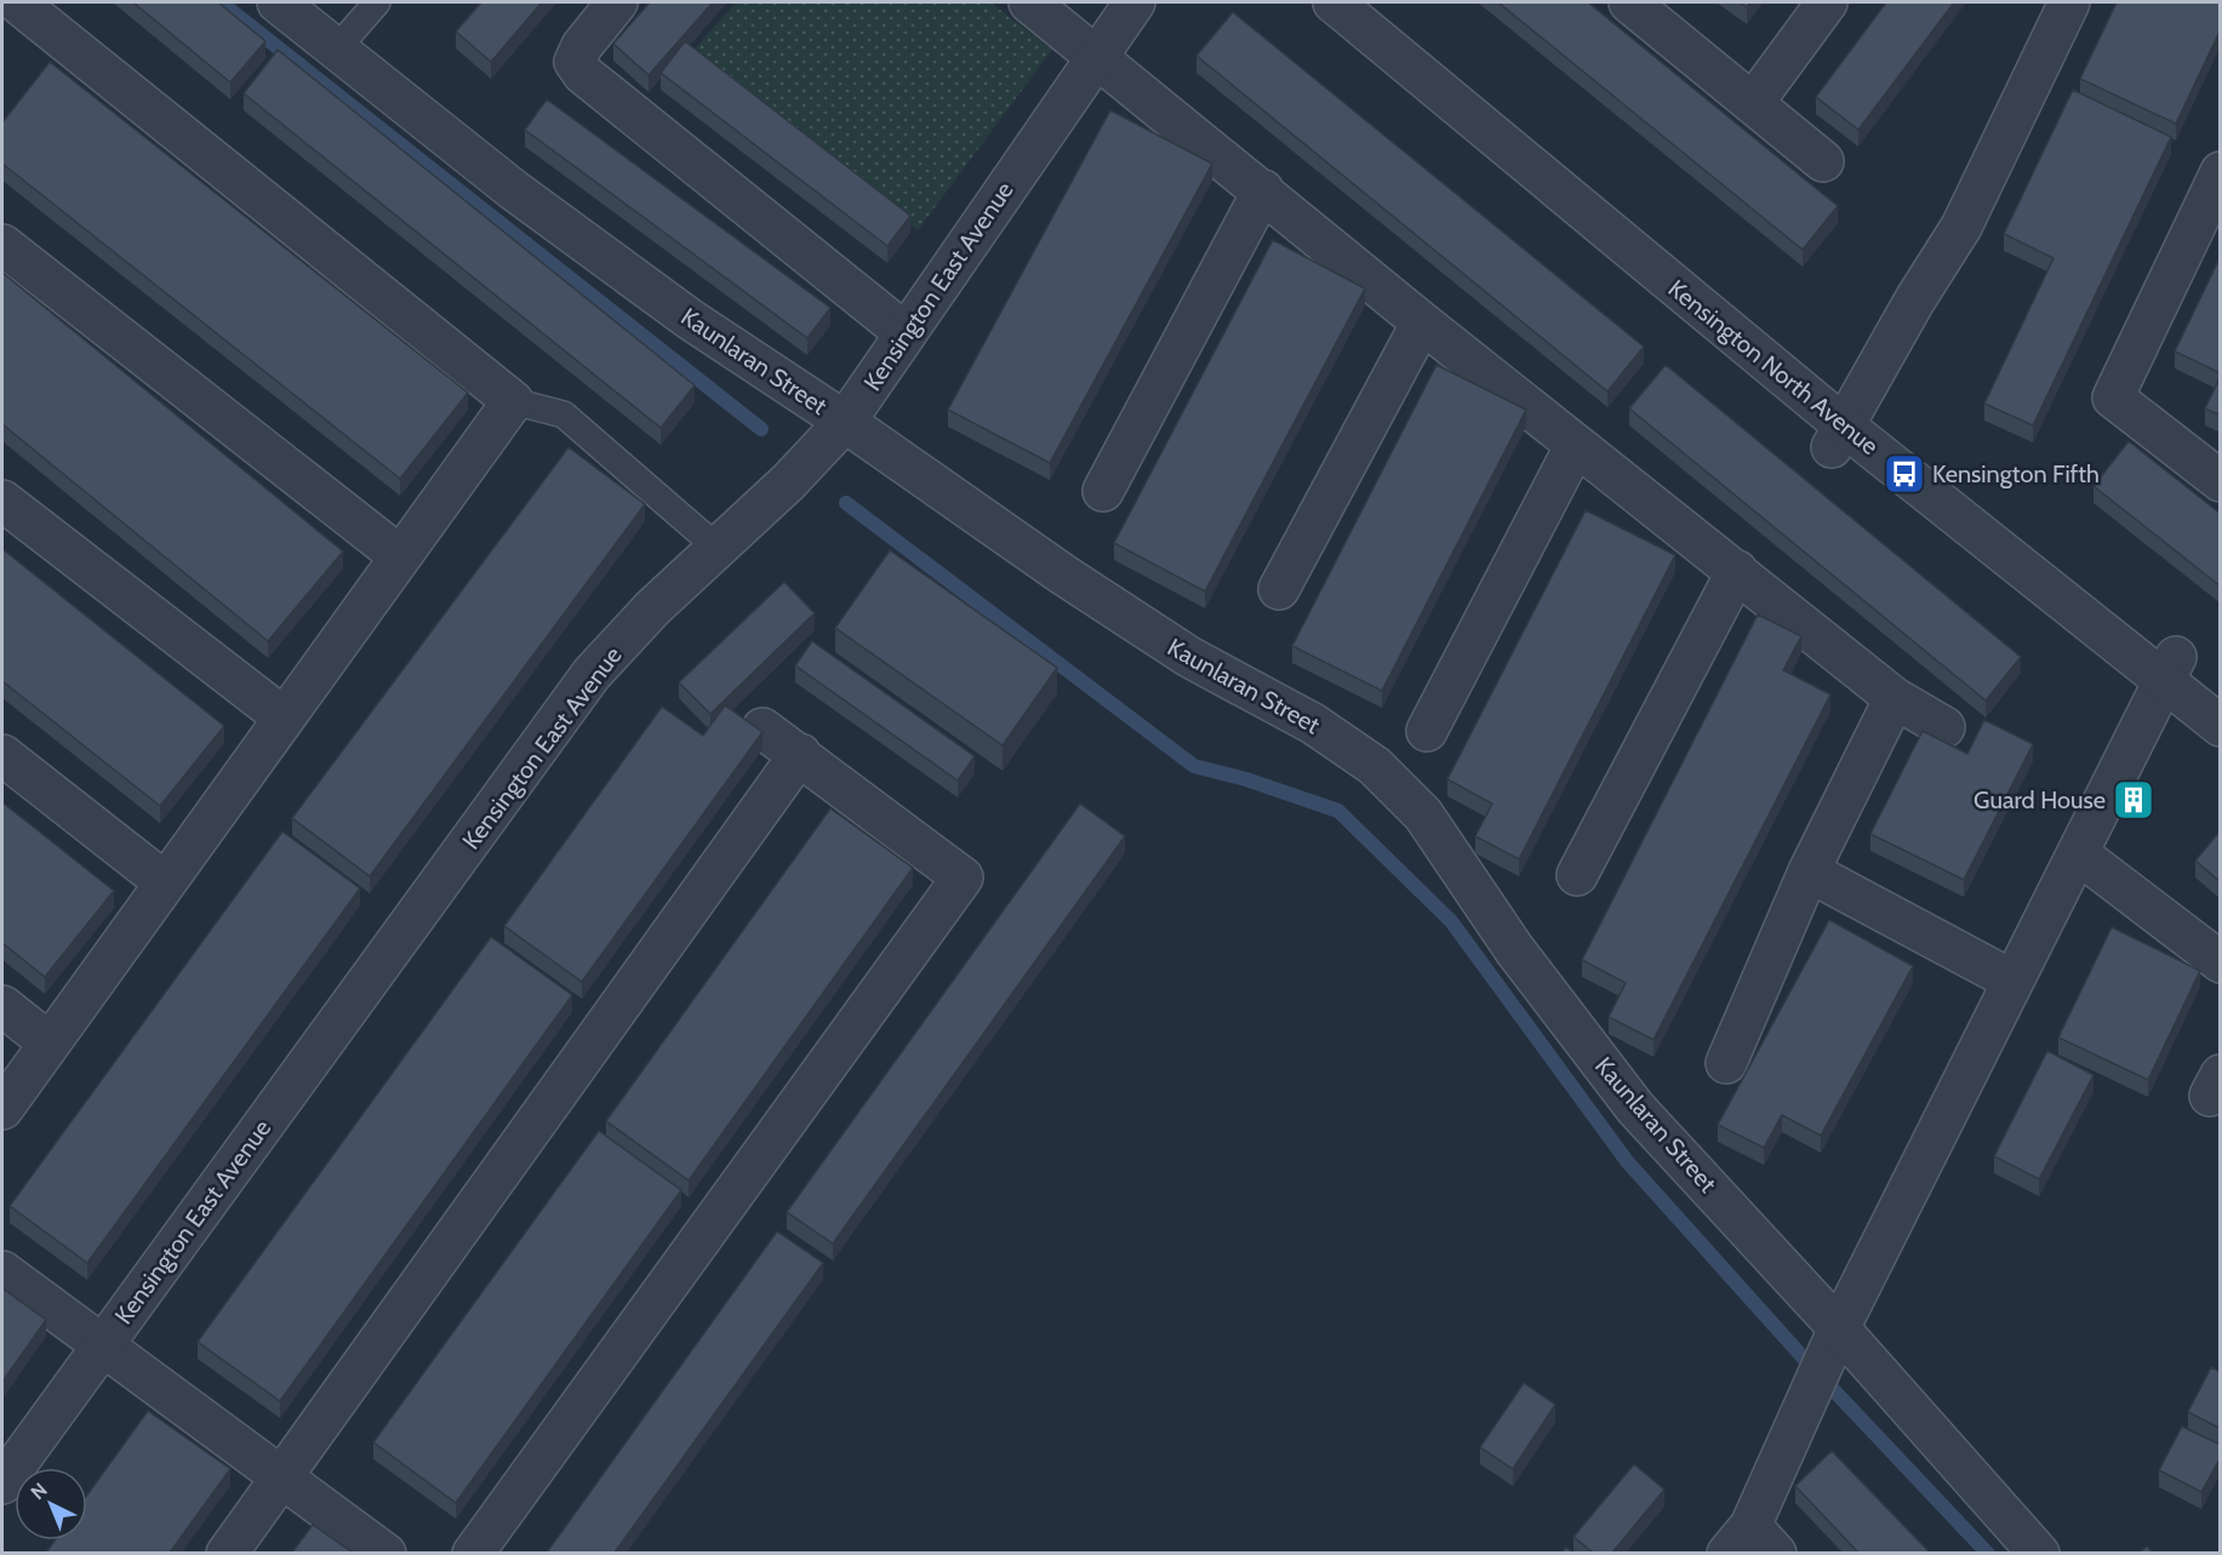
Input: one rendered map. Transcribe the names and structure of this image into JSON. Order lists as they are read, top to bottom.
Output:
{
  "streets": {
    "street": ["Kensington East Avenue", "Kaunlaran Street", "Kensington North Avenue"]
  },
  "crossings": [
    ["Kensington East Avenue", "Kaunlaran Street"]
  ],
  "places": {
    "bus stop": ["Kensington Fifth"],
    "building": ["Guard House"]
  },
  "north": "top left"
}
